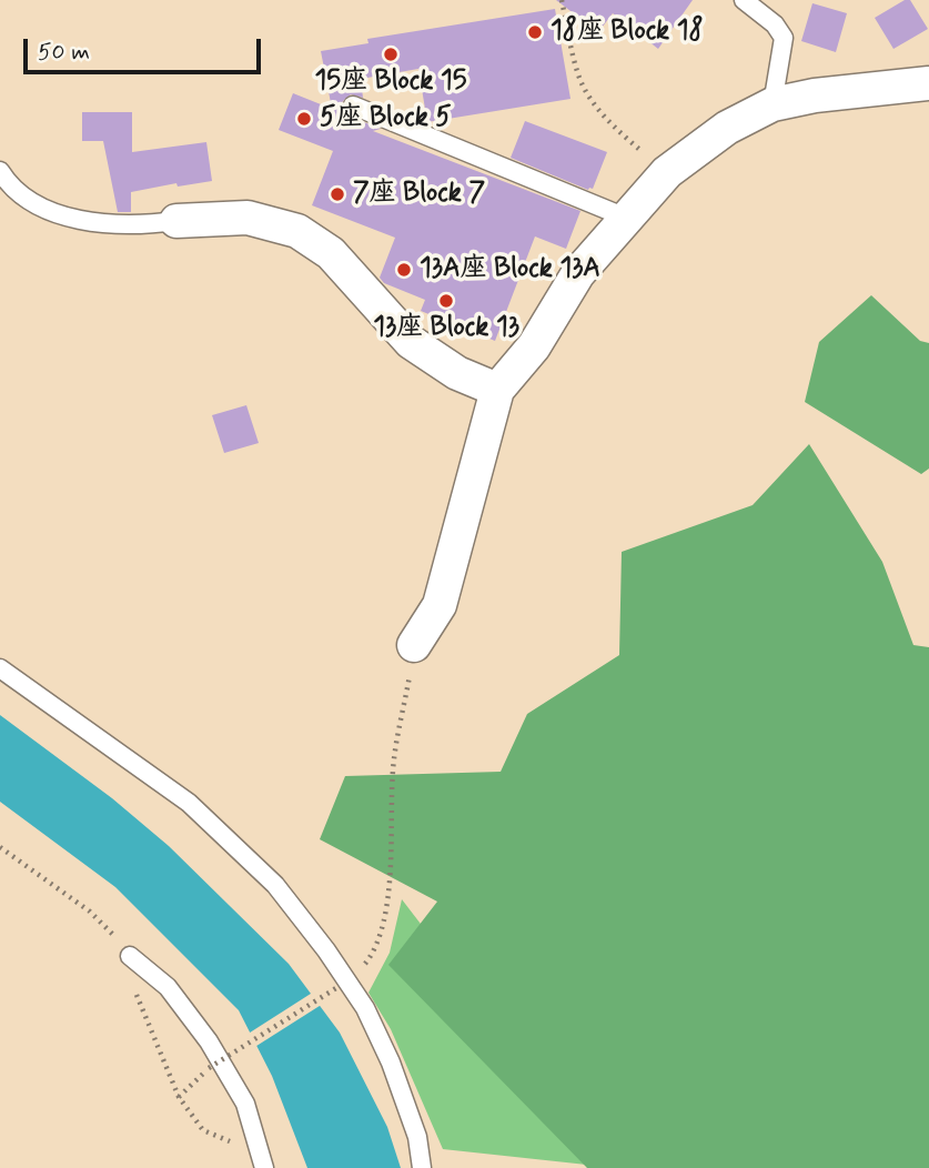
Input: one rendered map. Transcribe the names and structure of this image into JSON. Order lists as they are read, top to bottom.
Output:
{
  "places": [
    "18座 Block 18",
    "15座 Block 15",
    "5座 Block 5",
    "7座 Block 7",
    "13A座 Block 13A",
    "13座 Block 13"
  ],
  "scale_bar": "50 m"
}
